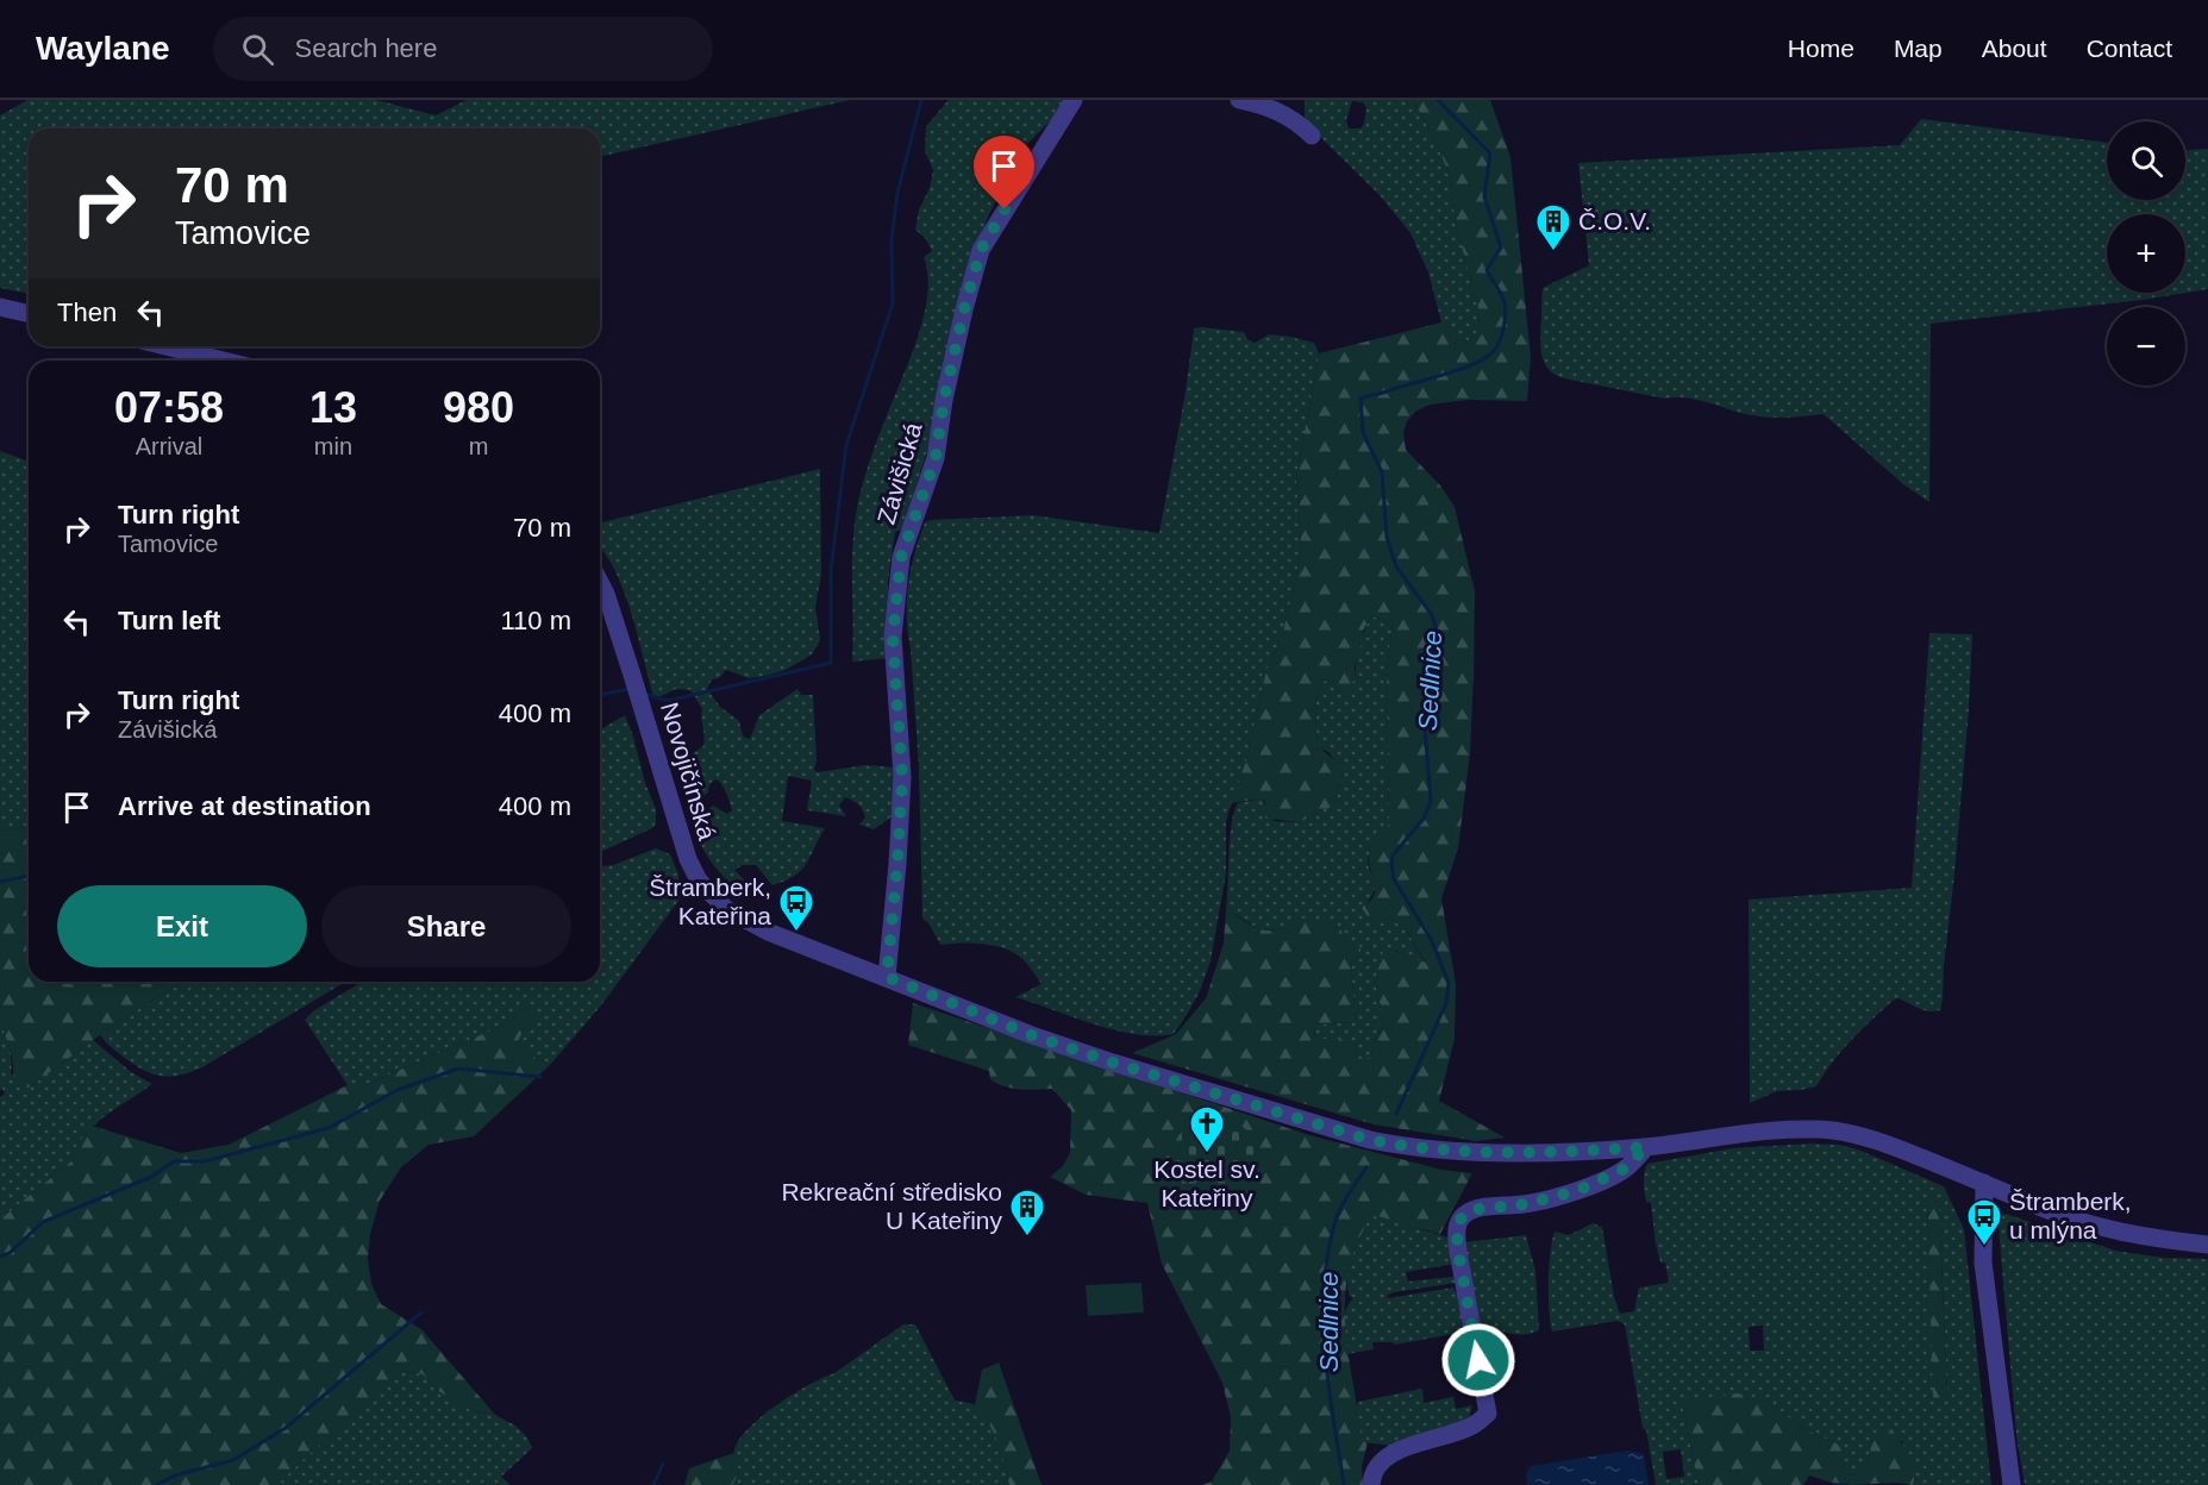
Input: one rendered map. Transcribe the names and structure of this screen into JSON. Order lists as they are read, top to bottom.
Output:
{
  "streets": {
    "street": ["Závišická", "Novojičínská"]
  },
  "crossings": [
    ["Závišická", "Novojičínská"]
  ],
  "water": ["Sedlnice"],
  "places": {
    "building": ["Č.O.V.", "Rekreační středisko U Kateřiny"],
    "bus stop": ["Štramberk, Kateřina", "Štramberk, u mlýna"],
    "church": ["Kostel sv. Kateřiny"]
  },
  "page": {
    "header": "Waylane",
    "search": "Search here",
    "nav": [
      "Home",
      "Map",
      "About",
      "Contact"
    ],
    "map_buttons": ["+", "−"],
    "turn": ["70 m", "Tamovice"],
    "then": "Then",
    "eta": [
      "07:58",
      "Arrival",
      "13",
      "min",
      "980",
      "m"
    ],
    "list": [
      {
        "name": "Turn right",
        "note": "Tamovice",
        "value": "70 m"
      },
      {
        "name": "Turn left",
        "value": "110 m"
      },
      {
        "name": "Turn right",
        "note": "Závišická",
        "value": "400 m"
      },
      {
        "name": "Arrive at destination",
        "value": "400 m"
      }
    ],
    "buttons": ["Exit", "Share"]
  }
}
